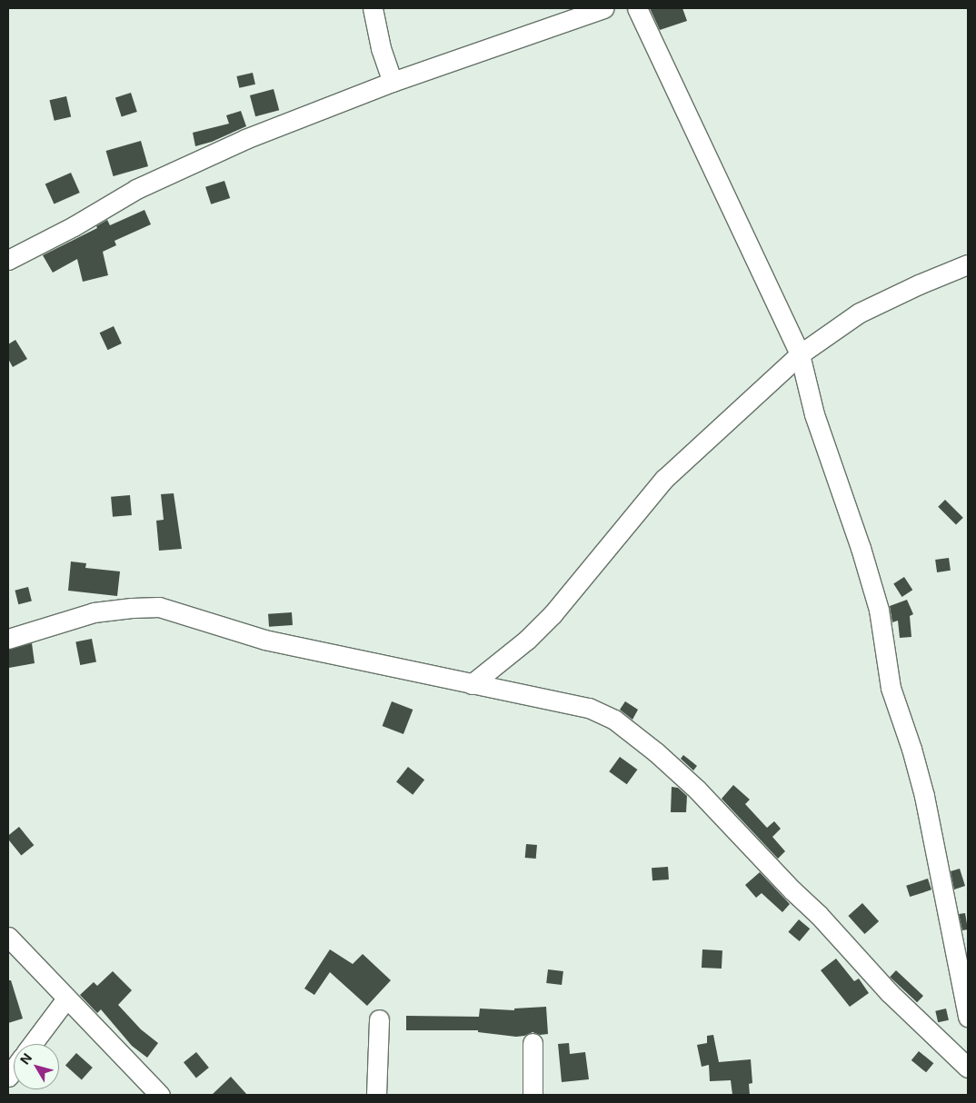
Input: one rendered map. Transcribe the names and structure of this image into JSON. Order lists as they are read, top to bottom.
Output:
{
  "north": "top left"
}
